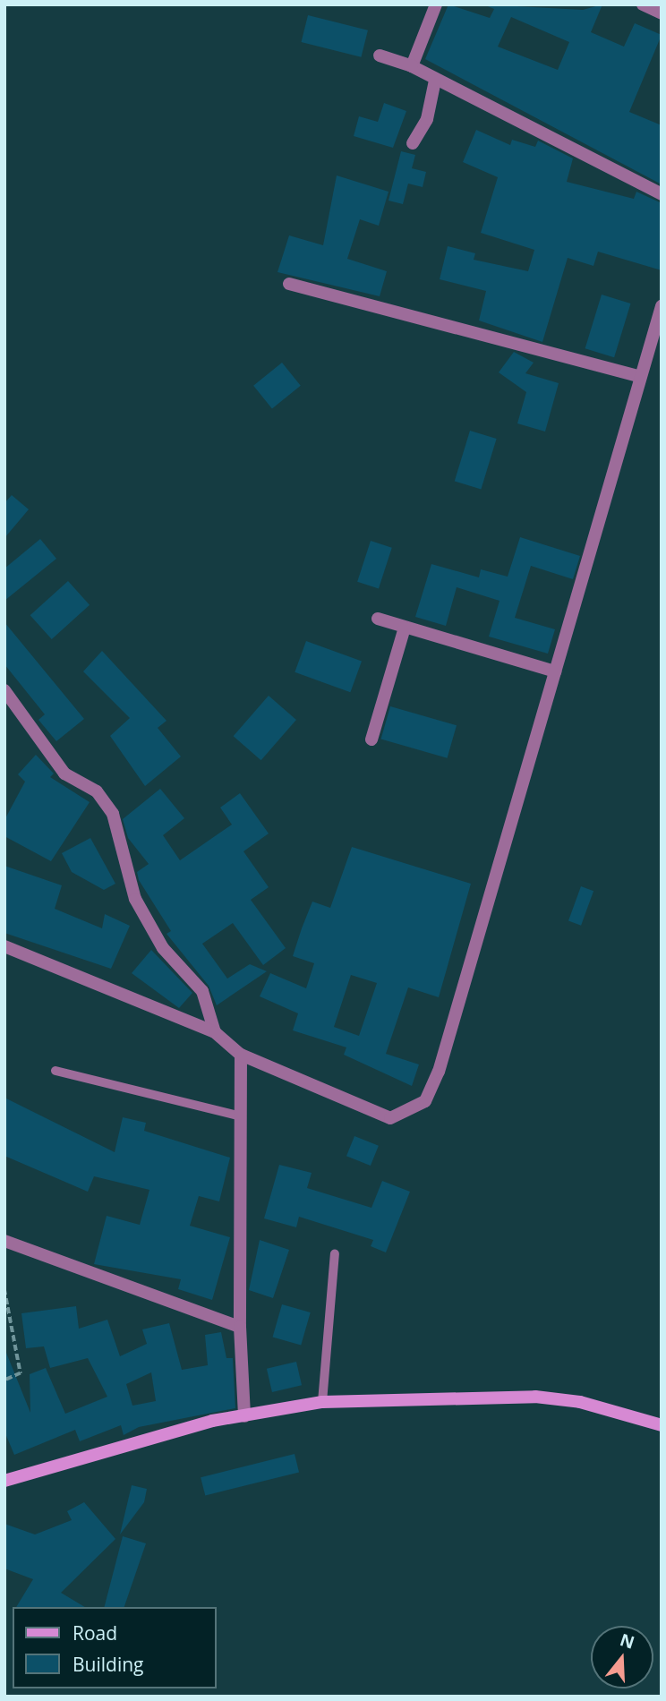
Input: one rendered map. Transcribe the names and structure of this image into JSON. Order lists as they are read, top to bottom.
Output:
{
  "legend": ["Road", "Building"],
  "north": "top"
}
